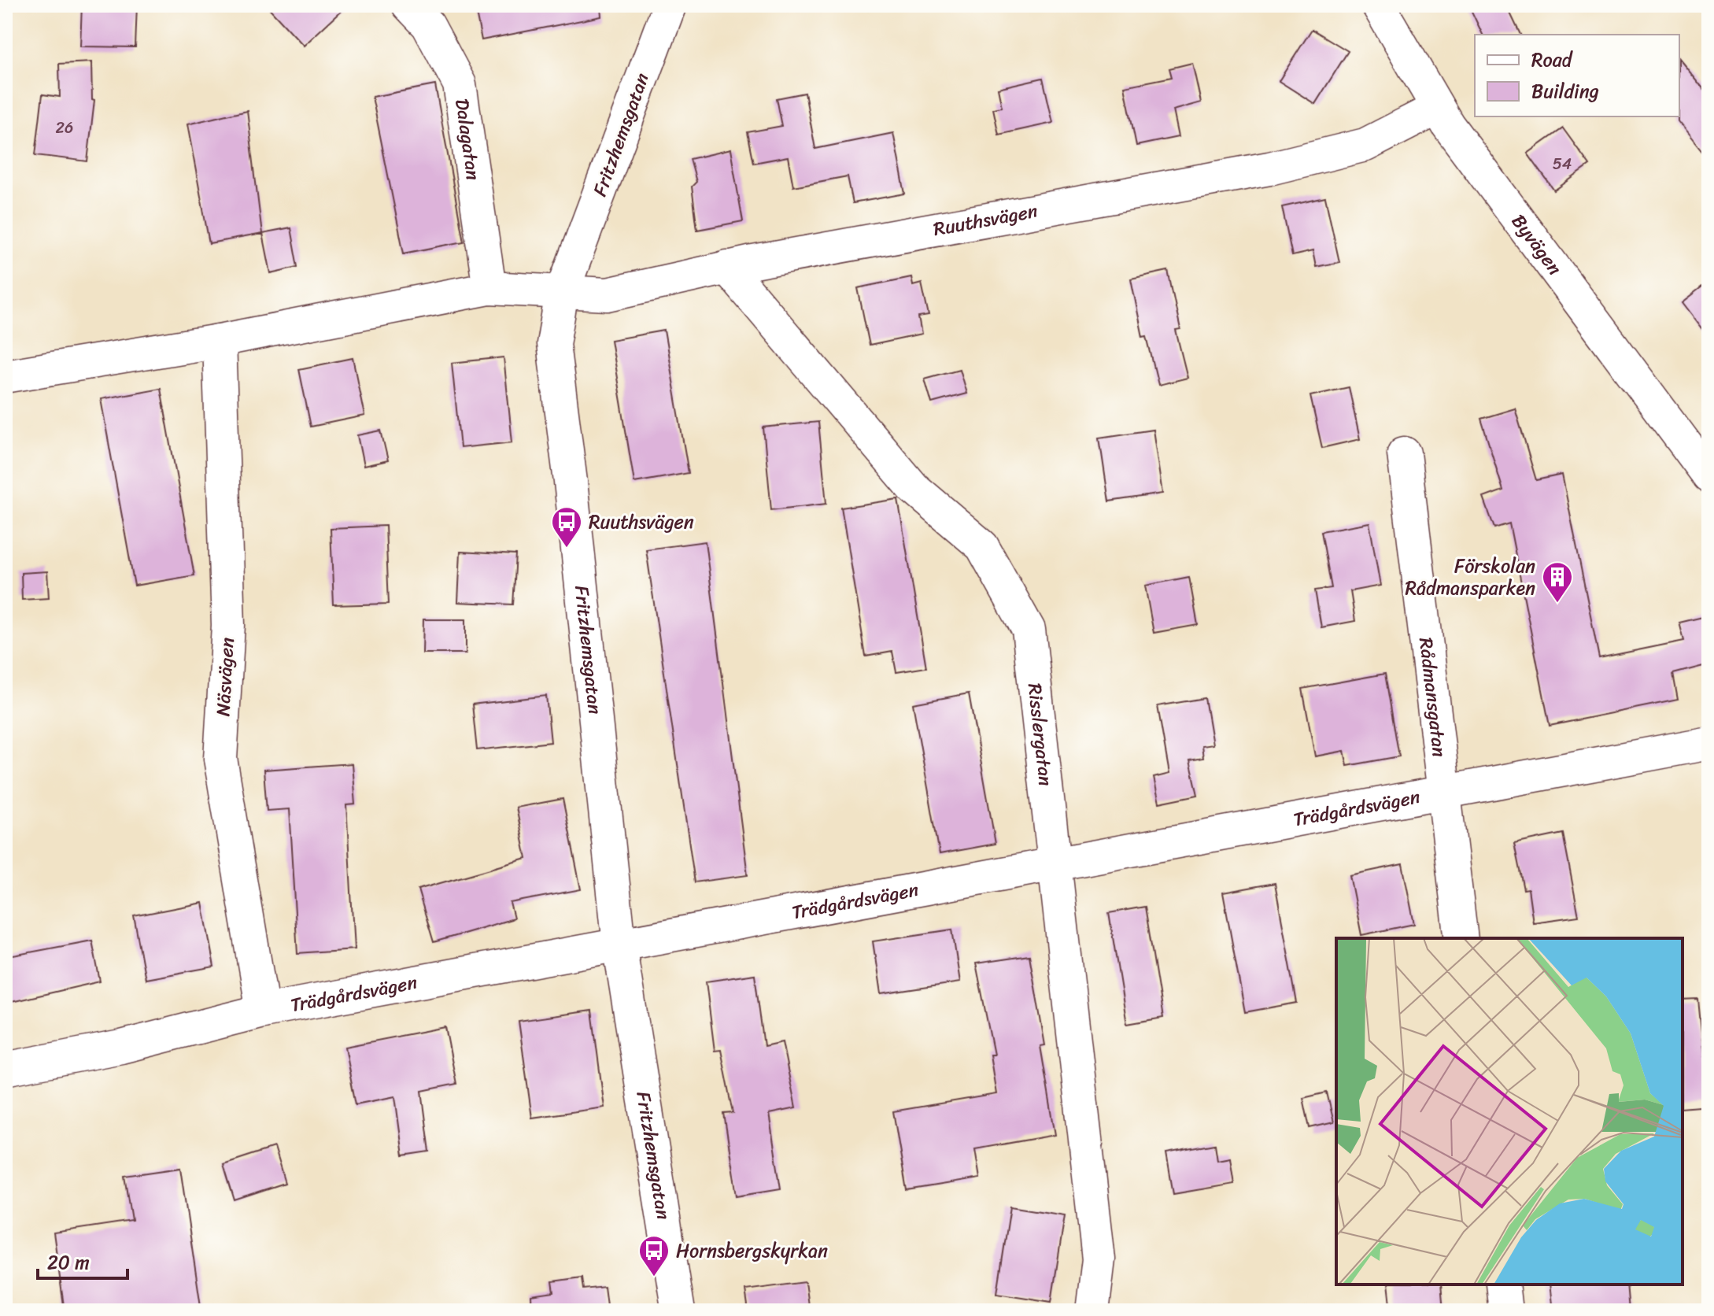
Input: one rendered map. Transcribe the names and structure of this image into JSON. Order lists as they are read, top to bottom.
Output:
{
  "streets": {
    "street": [
      "Fritzhemsgatan",
      "Dalagatan",
      "Ruuthsvägen",
      "Byvägen",
      "Näsvägen",
      "Rådmansgatan",
      "Risslergatan",
      "Trädgårdsvägen"
    ]
  },
  "crossings": [
    ["Fritzhemsgatan", "Ruuthsvägen"],
    ["Fritzhemsgatan", "Trädgårdsvägen"],
    ["Dalagatan", "Ruuthsvägen"],
    ["Ruuthsvägen", "Byvägen"],
    ["Ruuthsvägen", "Näsvägen"],
    ["Ruuthsvägen", "Risslergatan"],
    ["Näsvägen", "Trädgårdsvägen"],
    ["Rådmansgatan", "Trädgårdsvägen"],
    ["Risslergatan", "Trädgårdsvägen"]
  ],
  "places": {
    "bus stop": ["Ruuthsvägen", "Hornsbergskyrkan"],
    "building": ["Förskolan Rådmansparken"]
  },
  "house_numbers": ["26", "54"],
  "legend": ["Road", "Building"],
  "scale_bar": "20 m"
}
